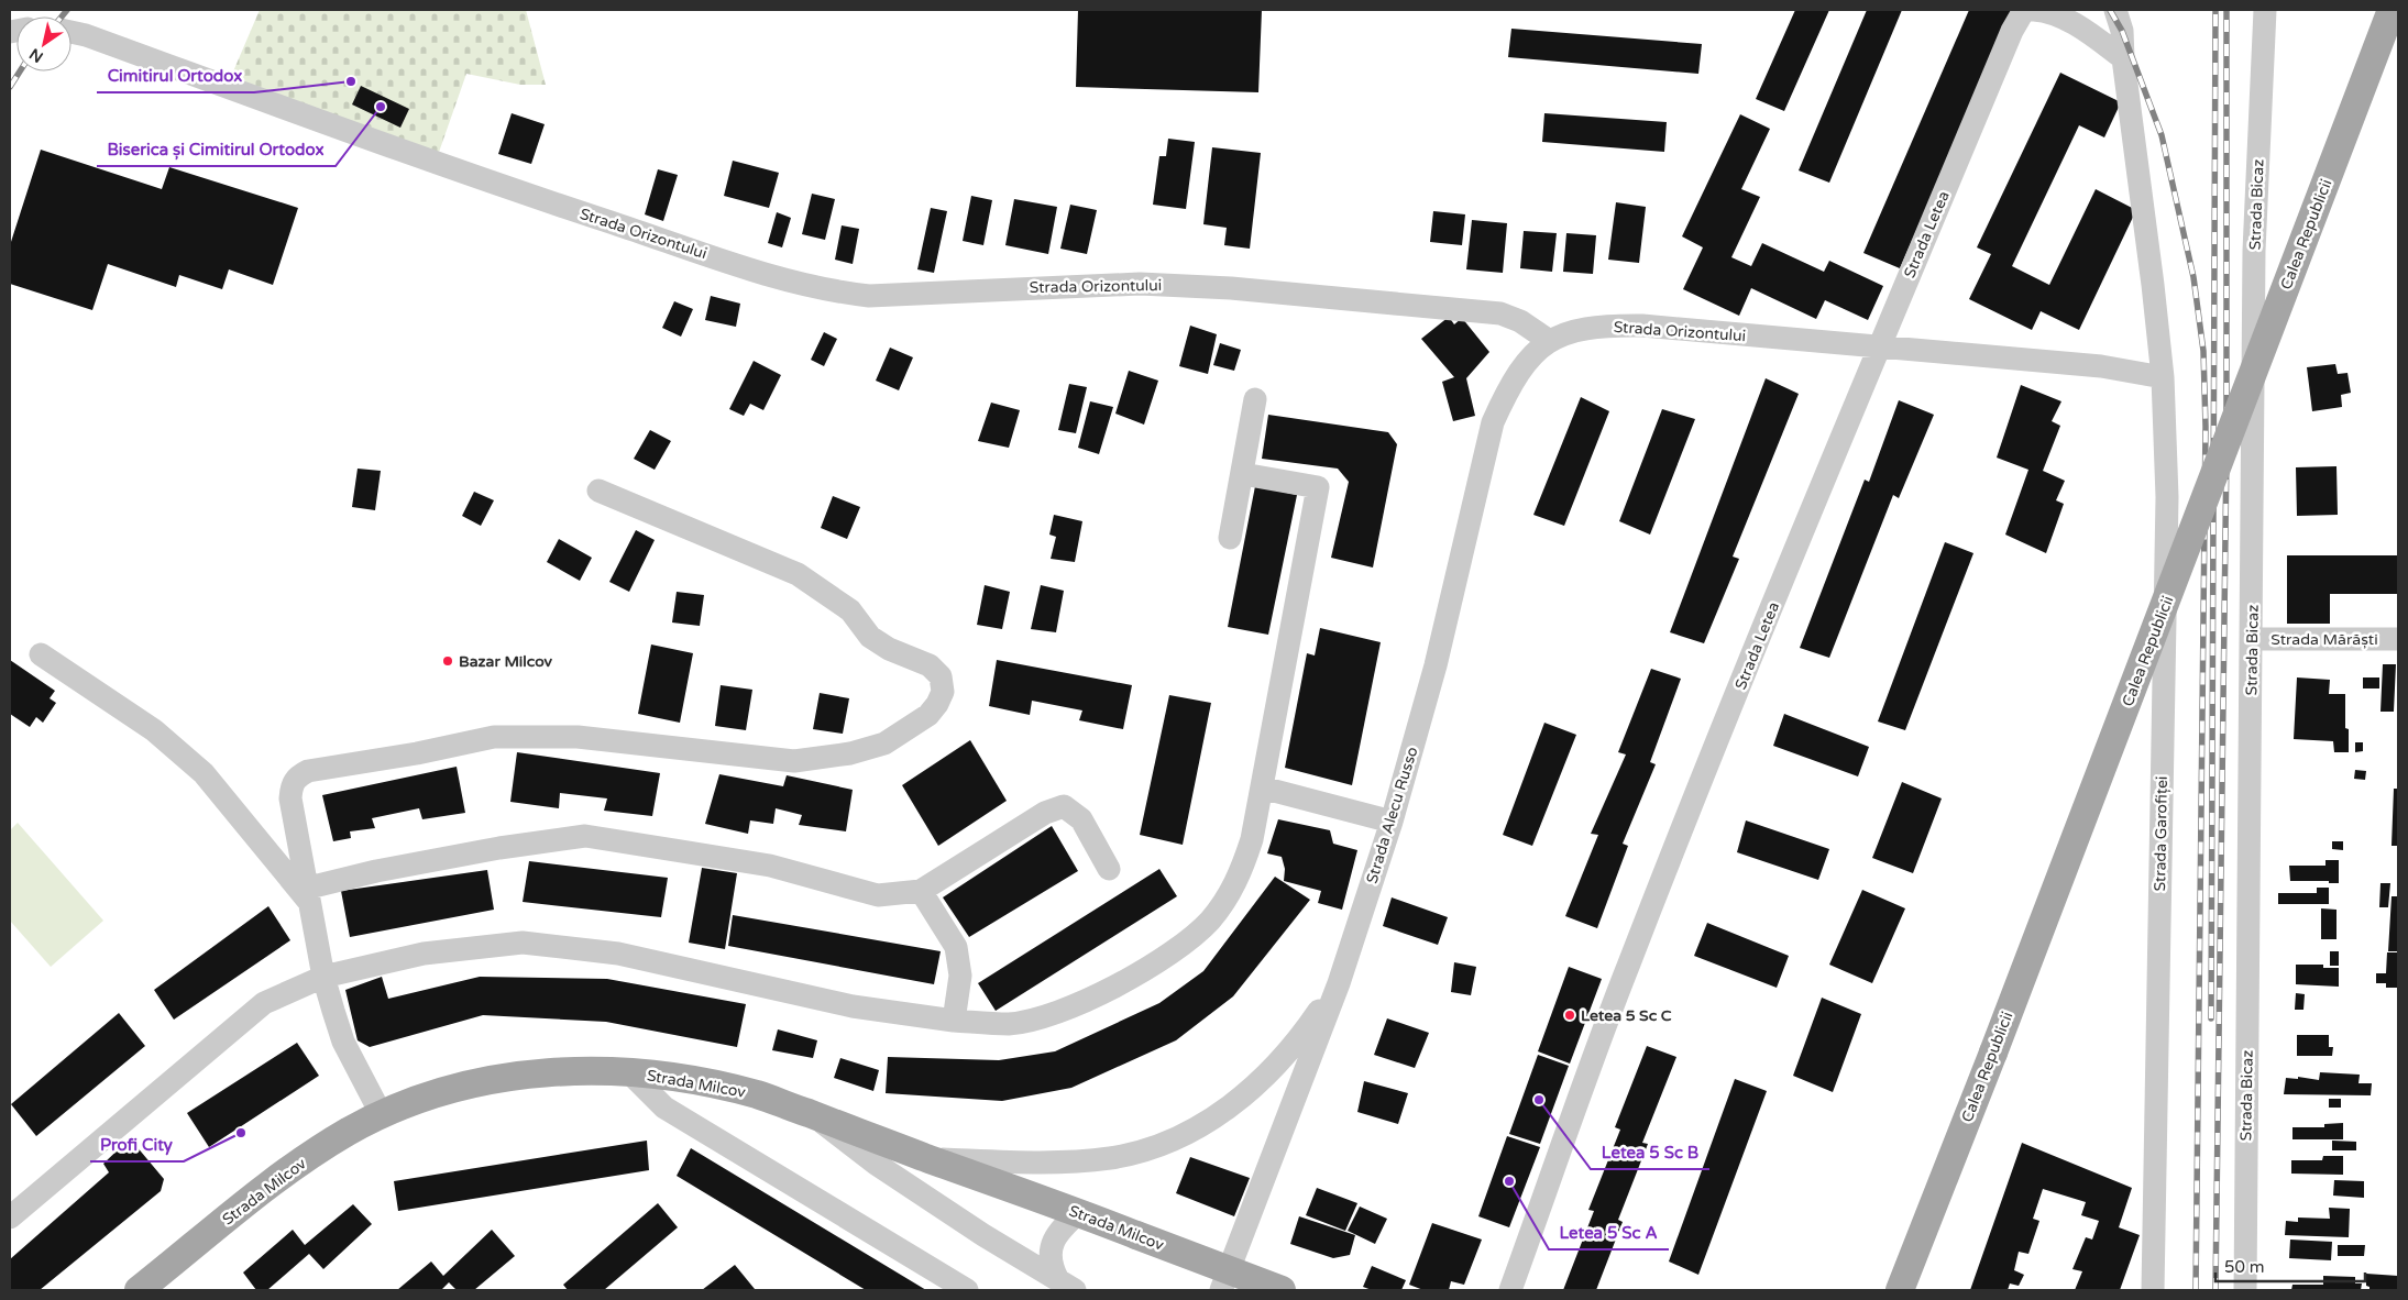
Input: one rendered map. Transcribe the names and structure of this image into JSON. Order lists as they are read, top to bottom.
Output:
{
  "streets": {
    "main road": ["Calea Republicii", "Strada Milcov"],
    "street": [
      "Strada Bicaz",
      "Strada Orizontului",
      "Strada Letea",
      "Strada Mărăști",
      "Strada Alecu Russo",
      "Strada Garofiței"
    ]
  },
  "crossings": [
    ["Strada Bicaz", "Strada Mărăști"],
    ["Strada Orizontului", "Strada Letea"],
    ["Strada Orizontului", "Strada Alecu Russo"],
    ["Strada Orizontului", "Strada Garofiței"]
  ],
  "places": [
    "Cimitirul Ortodox",
    "Biserica și Cimitirul Ortodox",
    "Bazar Milcov",
    "Letea 5 Sc C",
    "Letea 5 Sc B",
    "Profi City",
    "Letea 5 Sc A"
  ],
  "scale_bar": "50 m",
  "north": "bottom left"
}
